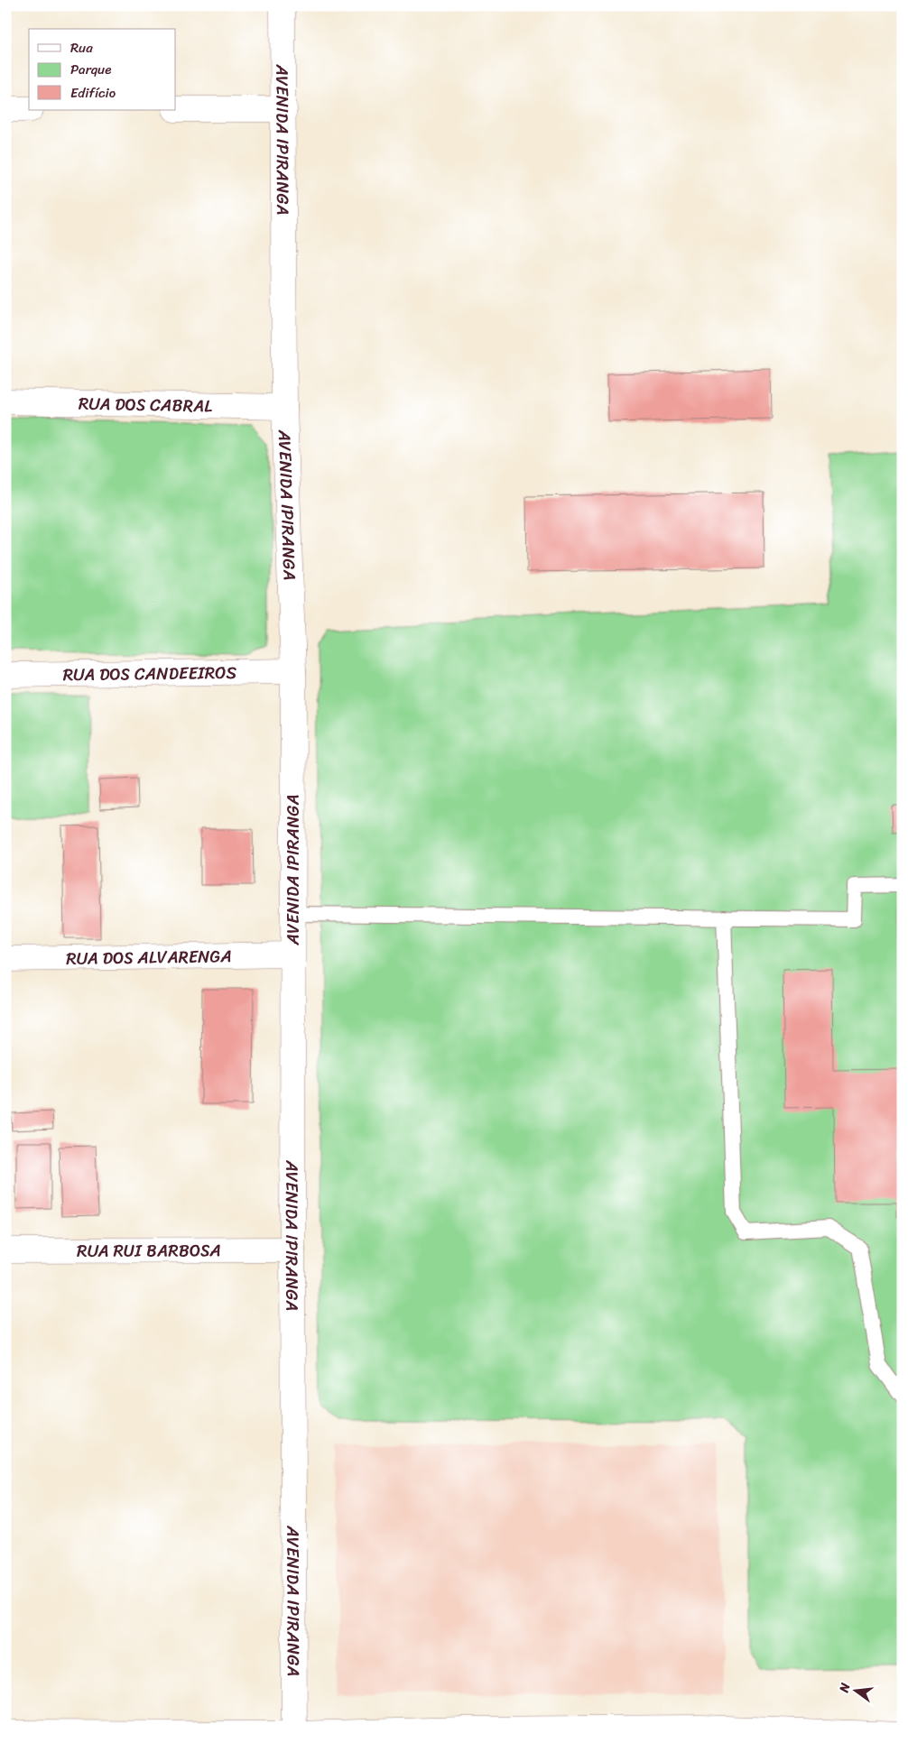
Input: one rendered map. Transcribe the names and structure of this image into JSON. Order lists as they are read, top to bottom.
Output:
{
  "streets": {
    "street": [
      "AVENIDA IPIRANGA",
      "RUA DOS CABRAL",
      "RUA DOS CANDEEIROS",
      "RUA DOS ALVARENGA",
      "RUA RUI BARBOSA"
    ]
  },
  "crossings": [
    ["AVENIDA IPIRANGA", "RUA DOS CABRAL"],
    ["AVENIDA IPIRANGA", "RUA DOS CANDEEIROS"],
    ["AVENIDA IPIRANGA", "RUA DOS ALVARENGA"],
    ["AVENIDA IPIRANGA", "RUA RUI BARBOSA"]
  ],
  "legend": ["Rua", "Parque", "Edifício"],
  "north": "left"
}
